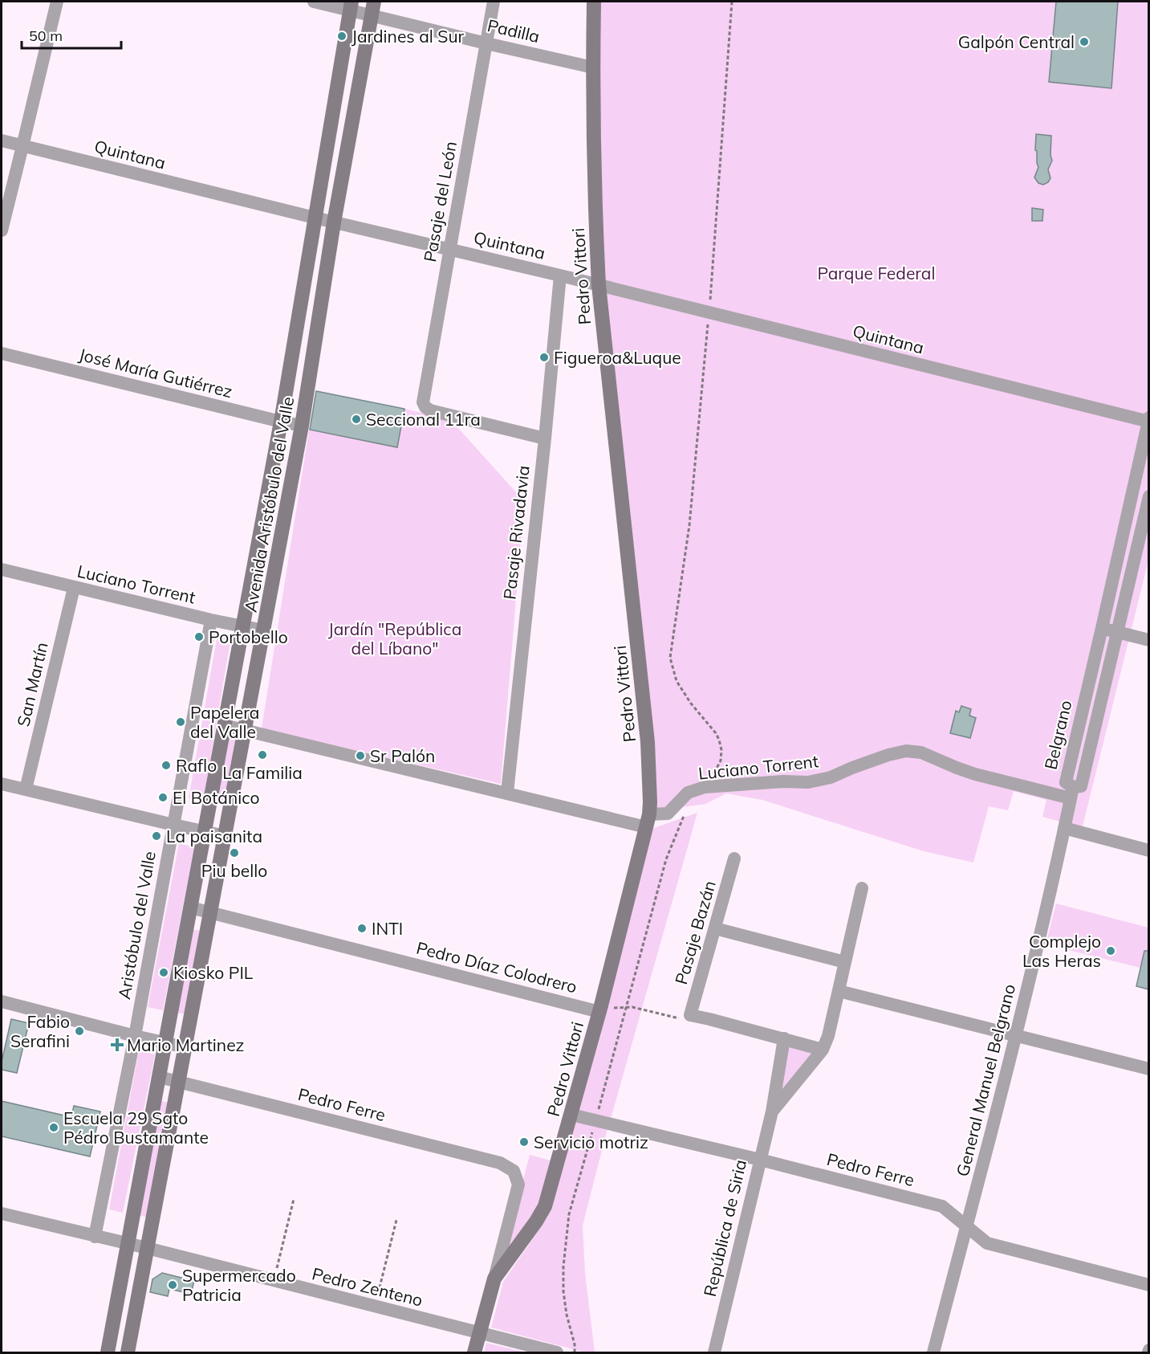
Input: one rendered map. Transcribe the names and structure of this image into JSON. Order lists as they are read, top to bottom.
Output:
{
  "streets": {
    "main road": ["Pedro Vittori", "Avenida Aristóbulo del Valle"],
    "street": [
      "Padilla",
      "Quintana",
      "Pasaje del León",
      "José María Gutiérrez",
      "Pasaje Rivadavia",
      "Luciano Torrent",
      "San Martín",
      "Belgrano",
      "Aristóbulo del Valle",
      "Pasaje Bazán",
      "Pedro Díaz Colodrero",
      "General Manuel Belgrano",
      "Pedro Ferre",
      "República de Siria",
      "Pedro Zenteno"
    ]
  },
  "crossings": [
    ["Padilla", "Pasaje del León"],
    ["Padilla", "Pedro Vittori"],
    ["Padilla", "Avenida Aristóbulo del Valle"],
    ["Quintana", "Pasaje del León"],
    ["Quintana", "Pedro Vittori"],
    ["Quintana", "Avenida Aristóbulo del Valle"],
    ["Quintana", "Pasaje Rivadavia"],
    ["Quintana", "Belgrano"],
    ["Pasaje del León", "Pasaje Rivadavia"],
    ["Pedro Vittori", "Luciano Torrent"],
    ["Pedro Vittori", "Pedro Díaz Colodrero"],
    ["Pedro Vittori", "Pedro Ferre"],
    ["Pedro Vittori", "Pedro Zenteno"],
    ["José María Gutiérrez", "Avenida Aristóbulo del Valle"],
    ["Avenida Aristóbulo del Valle", "Luciano Torrent"],
    ["Avenida Aristóbulo del Valle", "Pedro Díaz Colodrero"],
    ["Avenida Aristóbulo del Valle", "Pedro Ferre"],
    ["Avenida Aristóbulo del Valle", "Pedro Zenteno"],
    ["Pasaje Rivadavia", "Luciano Torrent"],
    ["Luciano Torrent", "San Martín"],
    ["Luciano Torrent", "Belgrano"],
    ["Luciano Torrent", "Aristóbulo del Valle"],
    ["Luciano Torrent", "General Manuel Belgrano"],
    ["Belgrano", "General Manuel Belgrano"],
    ["Aristóbulo del Valle", "Pedro Zenteno"],
    ["General Manuel Belgrano", "Pedro Ferre"],
    ["Pedro Ferre", "República de Siria"]
  ],
  "parks": ["Parque Federal", "Jardín \"República del Líbano\""],
  "places": {
    "other": [
      "Jardines al Sur",
      "Galpón Central",
      "Figueroa&Luque",
      "Seccional 11ra",
      "Portobello",
      "Papelera del Valle",
      "La Familia",
      "Sr Palón",
      "Raflo",
      "El Botánico",
      "La paisanita",
      "Piu bello",
      "INTI",
      "Complejo Las Heras",
      "Kiosko PIL",
      "Fabio Serafini",
      "Escuela 29 Sgto Pédro Bustamante",
      "Servicio motriz",
      "Supermercado Patricia"
    ],
    "health": ["Mario Martinez"]
  },
  "scale_bar": "50 m"
}
